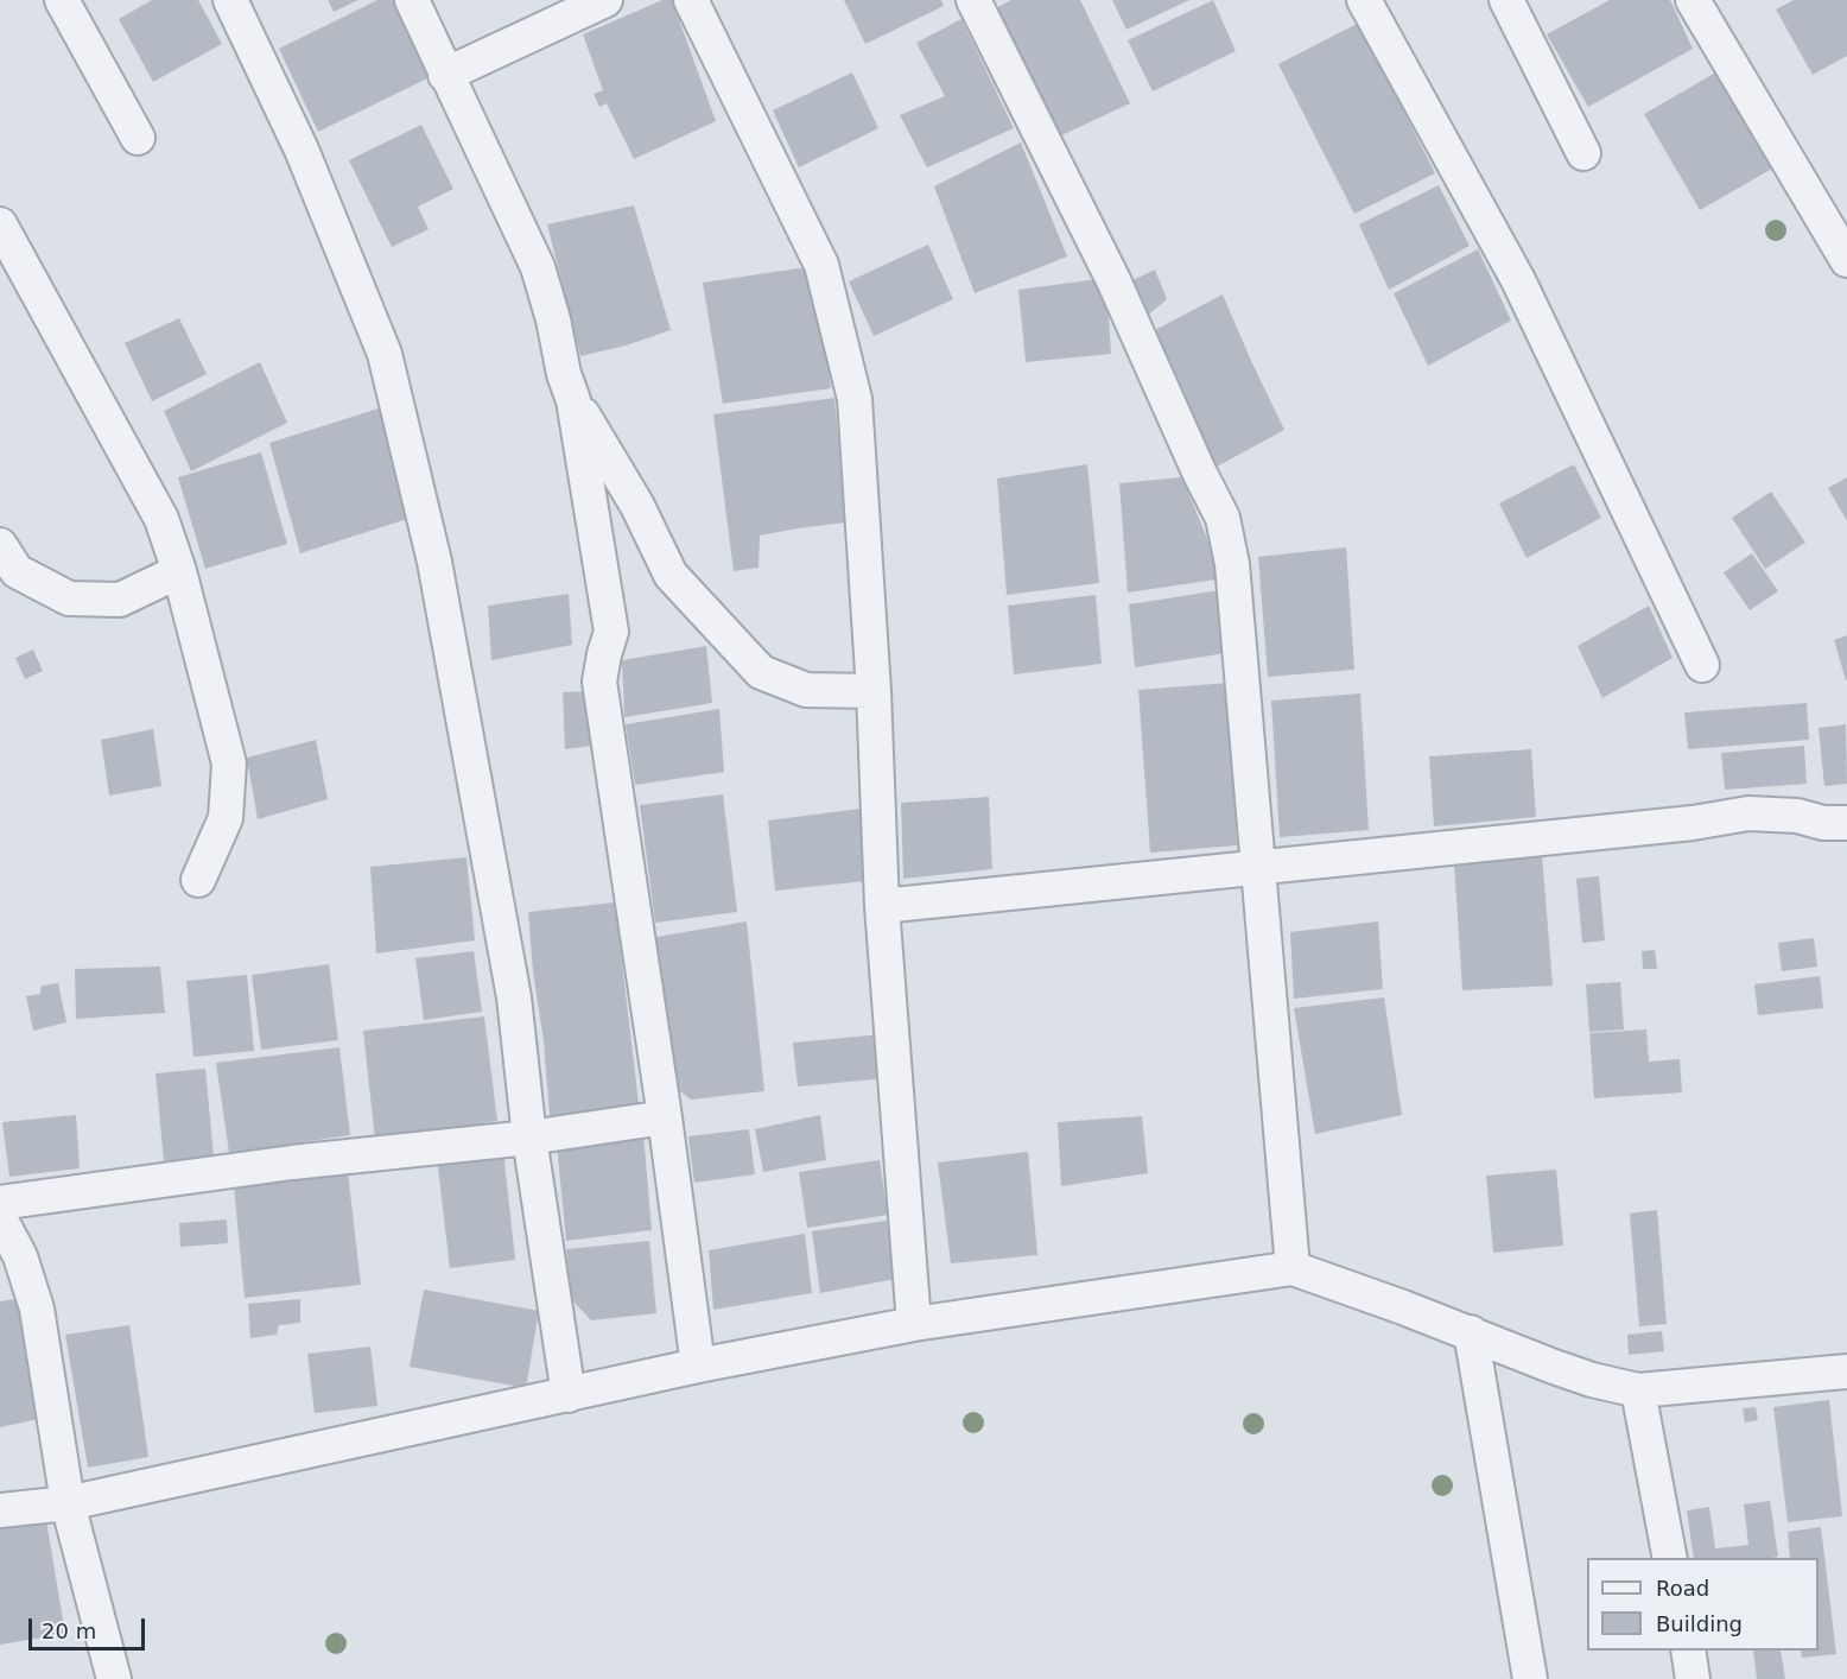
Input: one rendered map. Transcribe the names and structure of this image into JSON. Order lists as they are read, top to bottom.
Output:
{
  "legend": ["Road", "Building"],
  "scale_bar": "20 m"
}
